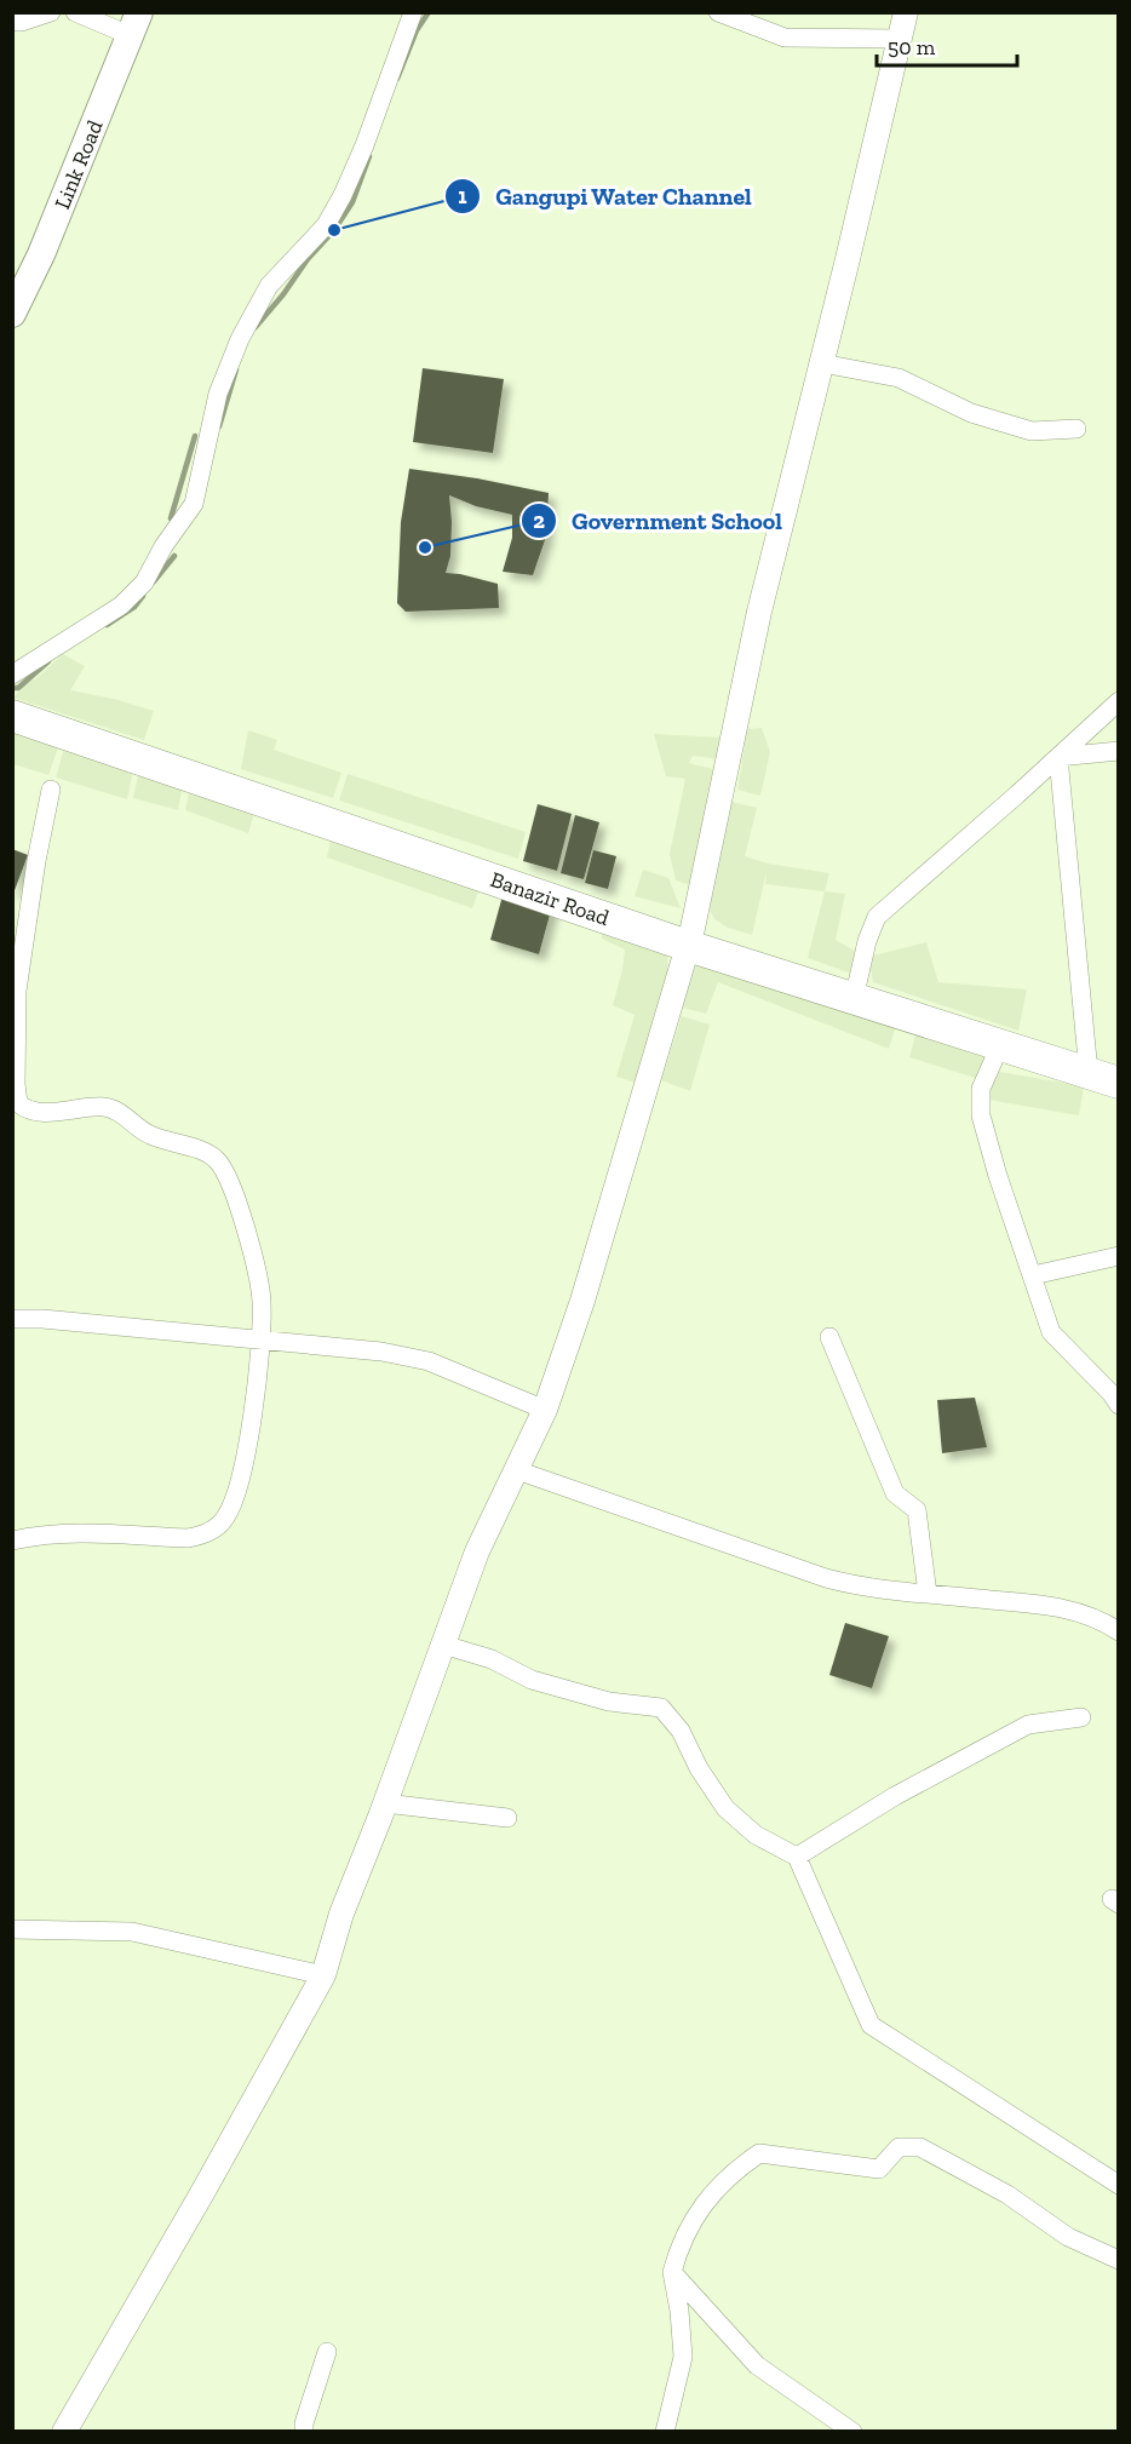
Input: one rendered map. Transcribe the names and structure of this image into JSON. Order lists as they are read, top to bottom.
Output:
{
  "streets": {
    "highway": ["Banazir Road"],
    "main road": ["Link Road"]
  },
  "places": ["Gangupi Water Channel", "Government School"],
  "scale_bar": "50 m"
}
